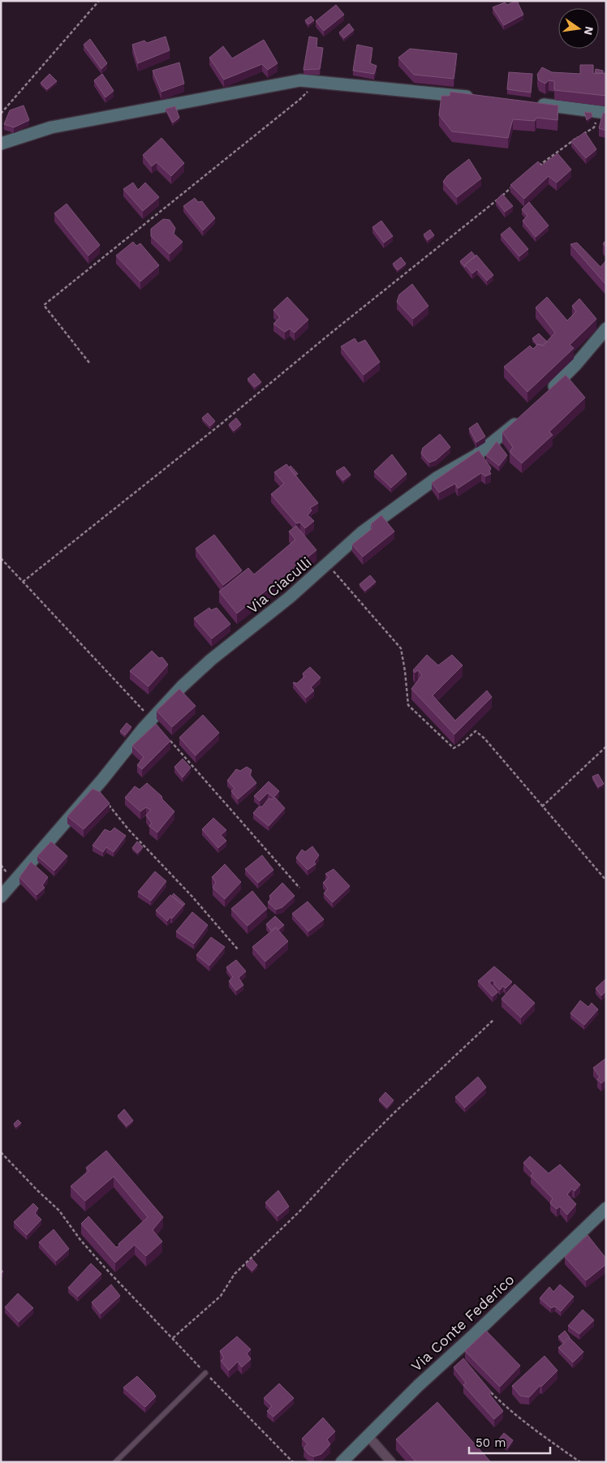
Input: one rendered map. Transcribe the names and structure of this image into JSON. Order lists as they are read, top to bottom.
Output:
{
  "streets": {
    "street": ["Via Ciaculli", "Via Conte Federico"]
  },
  "scale_bar": "50 m",
  "north": "right"
}
